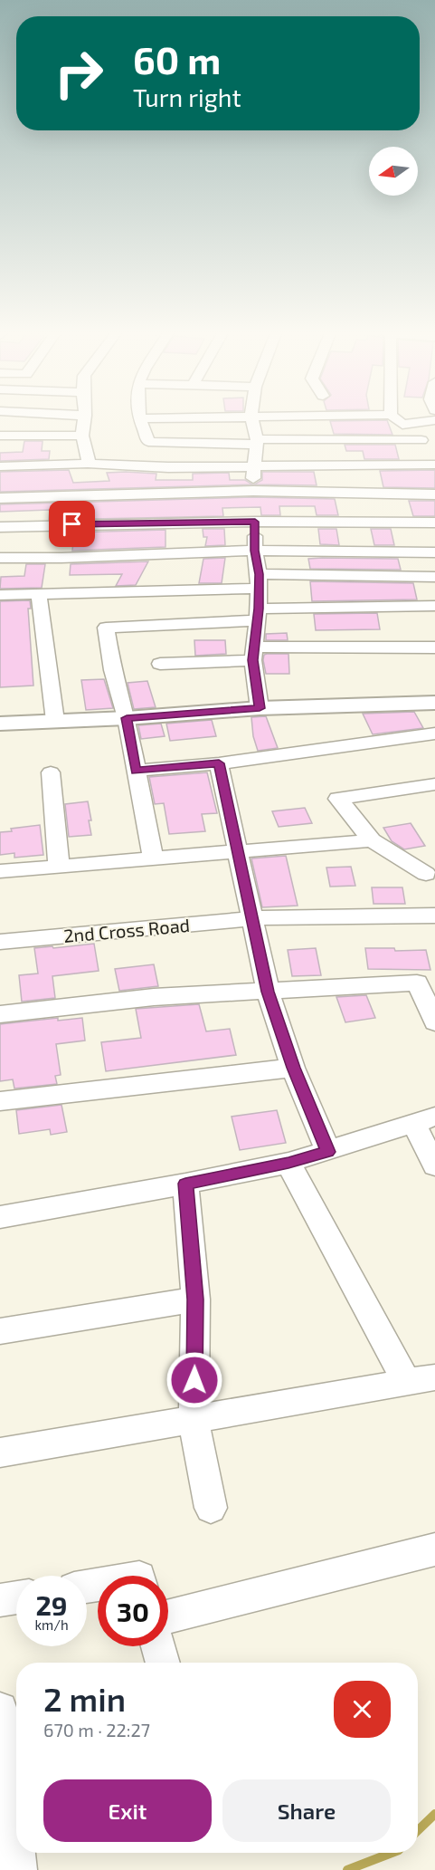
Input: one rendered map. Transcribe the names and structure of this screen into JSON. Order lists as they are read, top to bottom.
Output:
{
  "streets": {
    "street": ["2nd Cross Road"]
  },
  "north": "left",
  "page": {
    "turn": ["60 m", "Turn right"],
    "speed": "29 km/h",
    "limit": "30",
    "heading": ["2 min", "670 m · 22:27"],
    "buttons": ["Exit", "Share"]
  }
}
